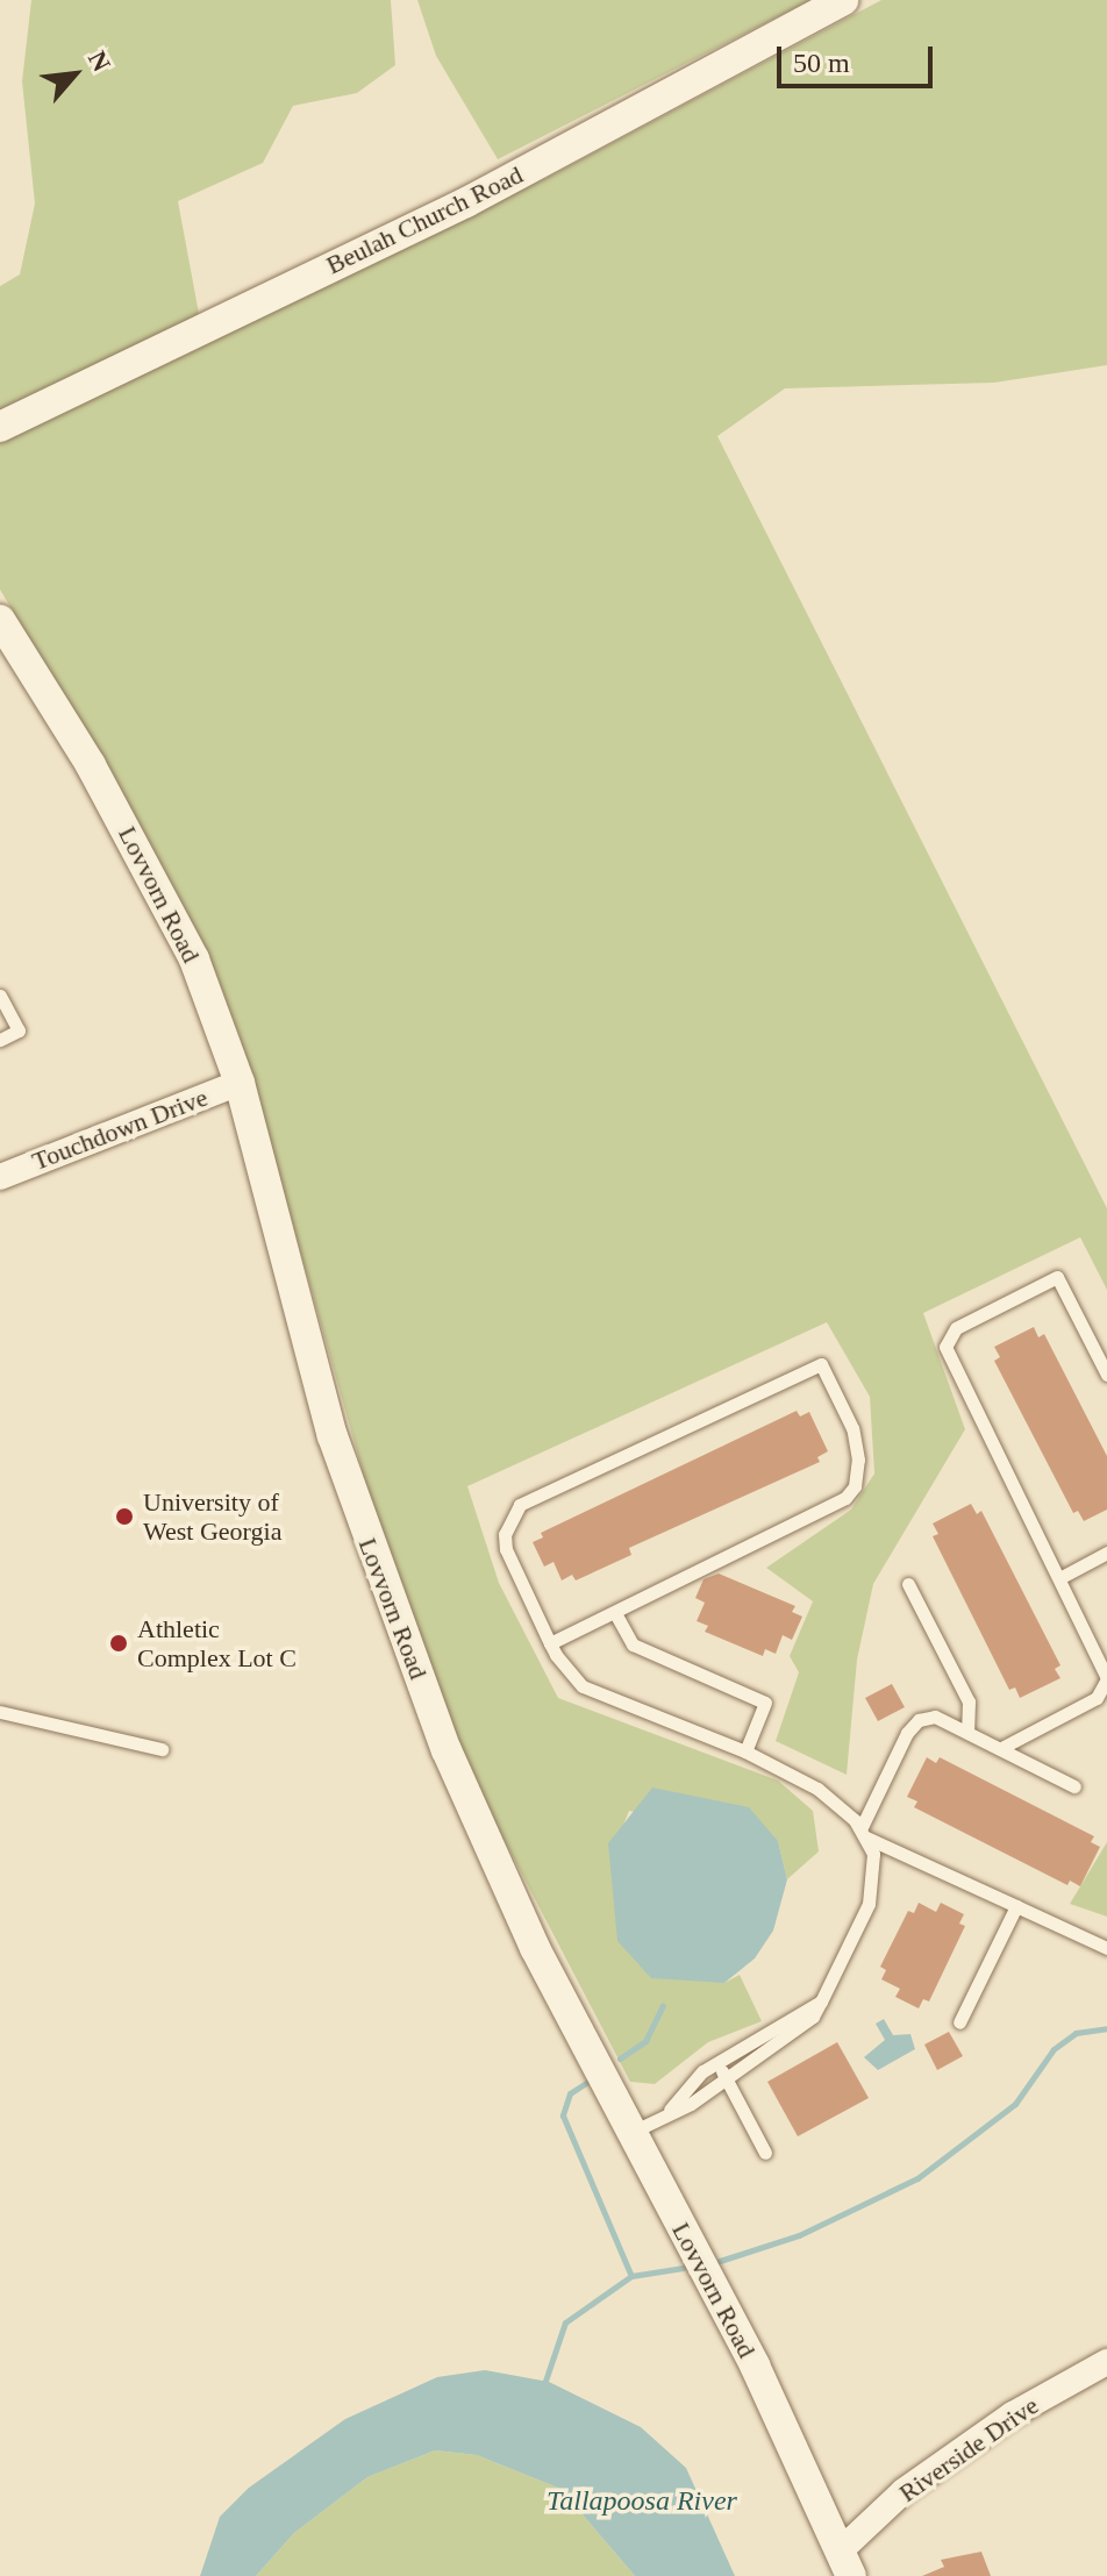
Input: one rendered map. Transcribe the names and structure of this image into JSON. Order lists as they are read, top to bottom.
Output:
{
  "streets": {
    "street": [
      "Beulah Church Road",
      "Lovvorn Road",
      "Touchdown Drive",
      "Riverside Drive"
    ]
  },
  "crossings": [
    ["Lovvorn Road", "Touchdown Drive"],
    ["Lovvorn Road", "Riverside Drive"]
  ],
  "water": ["Tallapoosa River"],
  "places": ["University of West Georgia", "Athletic Complex Lot C"],
  "scale_bar": "50 m",
  "north": "top right"
}
